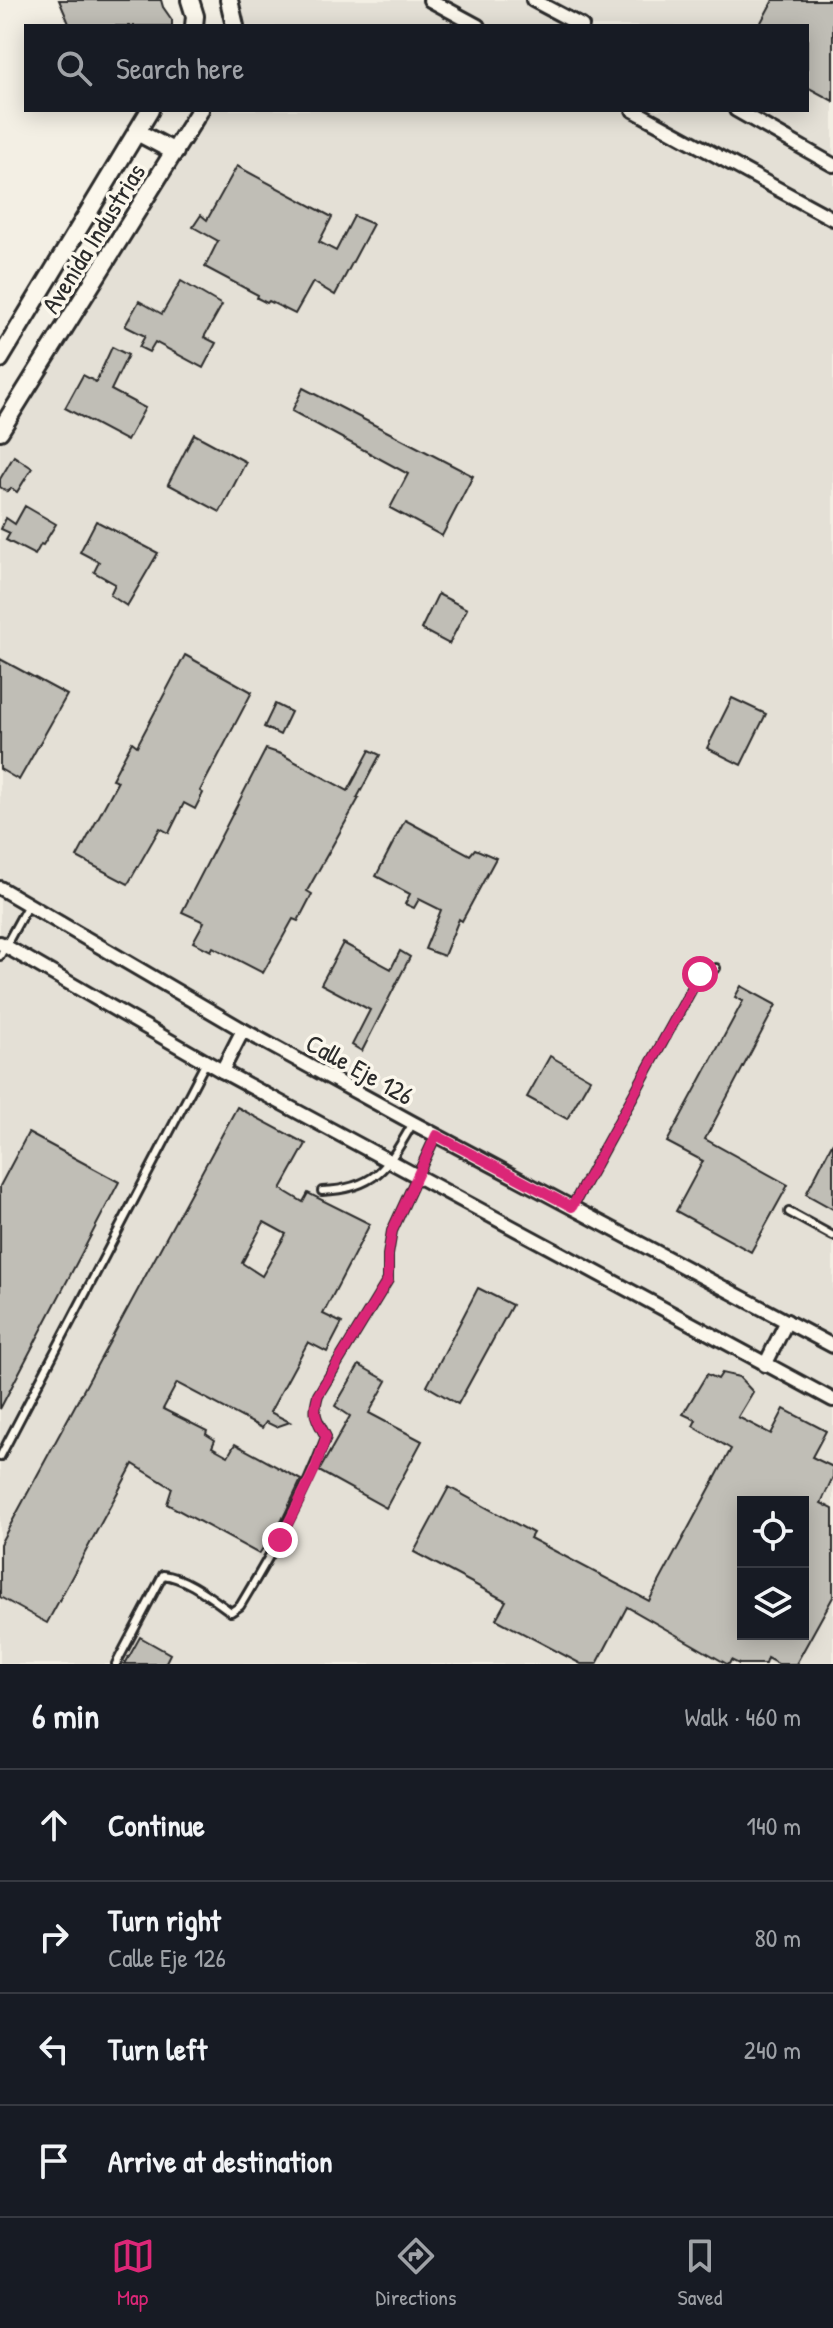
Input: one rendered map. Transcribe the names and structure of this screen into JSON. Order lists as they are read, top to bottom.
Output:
{
  "streets": {
    "main road": ["Avenida Industrias"],
    "street": ["Calle Eje 126"]
  },
  "page": {
    "search": "Search here",
    "heading": ["6 min", "Walk · 460 m"],
    "list": [
      ["Continue", "140 m"],
      ["Turn right", "Calle Eje 126", "80 m"],
      ["Turn left", "240 m"],
      "Arrive at destination"
    ],
    "nav": ["Map", "Directions", "Saved"]
  }
}
